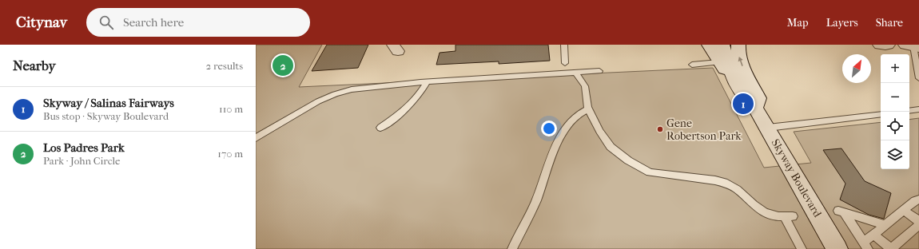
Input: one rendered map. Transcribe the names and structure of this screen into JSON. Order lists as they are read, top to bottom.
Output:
{
  "streets": {
    "main road": ["Skyway Boulevard"]
  },
  "places": ["Gene Robertson Park"],
  "north": "top right",
  "page": {
    "header": "Citynav",
    "search": "Search here",
    "nav": ["Map", "Layers", "Share"],
    "heading": ["Nearby", "2 results"],
    "pins": ["2", "1"],
    "map_buttons": ["+", "−"],
    "list": [
      {
        "mark": "1",
        "name": "Skyway / Salinas Fairways",
        "note": "Bus stop · Skyway Boulevard",
        "value": "110 m"
      },
      {
        "mark": "2",
        "name": "Los Padres Park",
        "note": "Park · John Circle",
        "value": "170 m"
      }
    ]
  }
}
